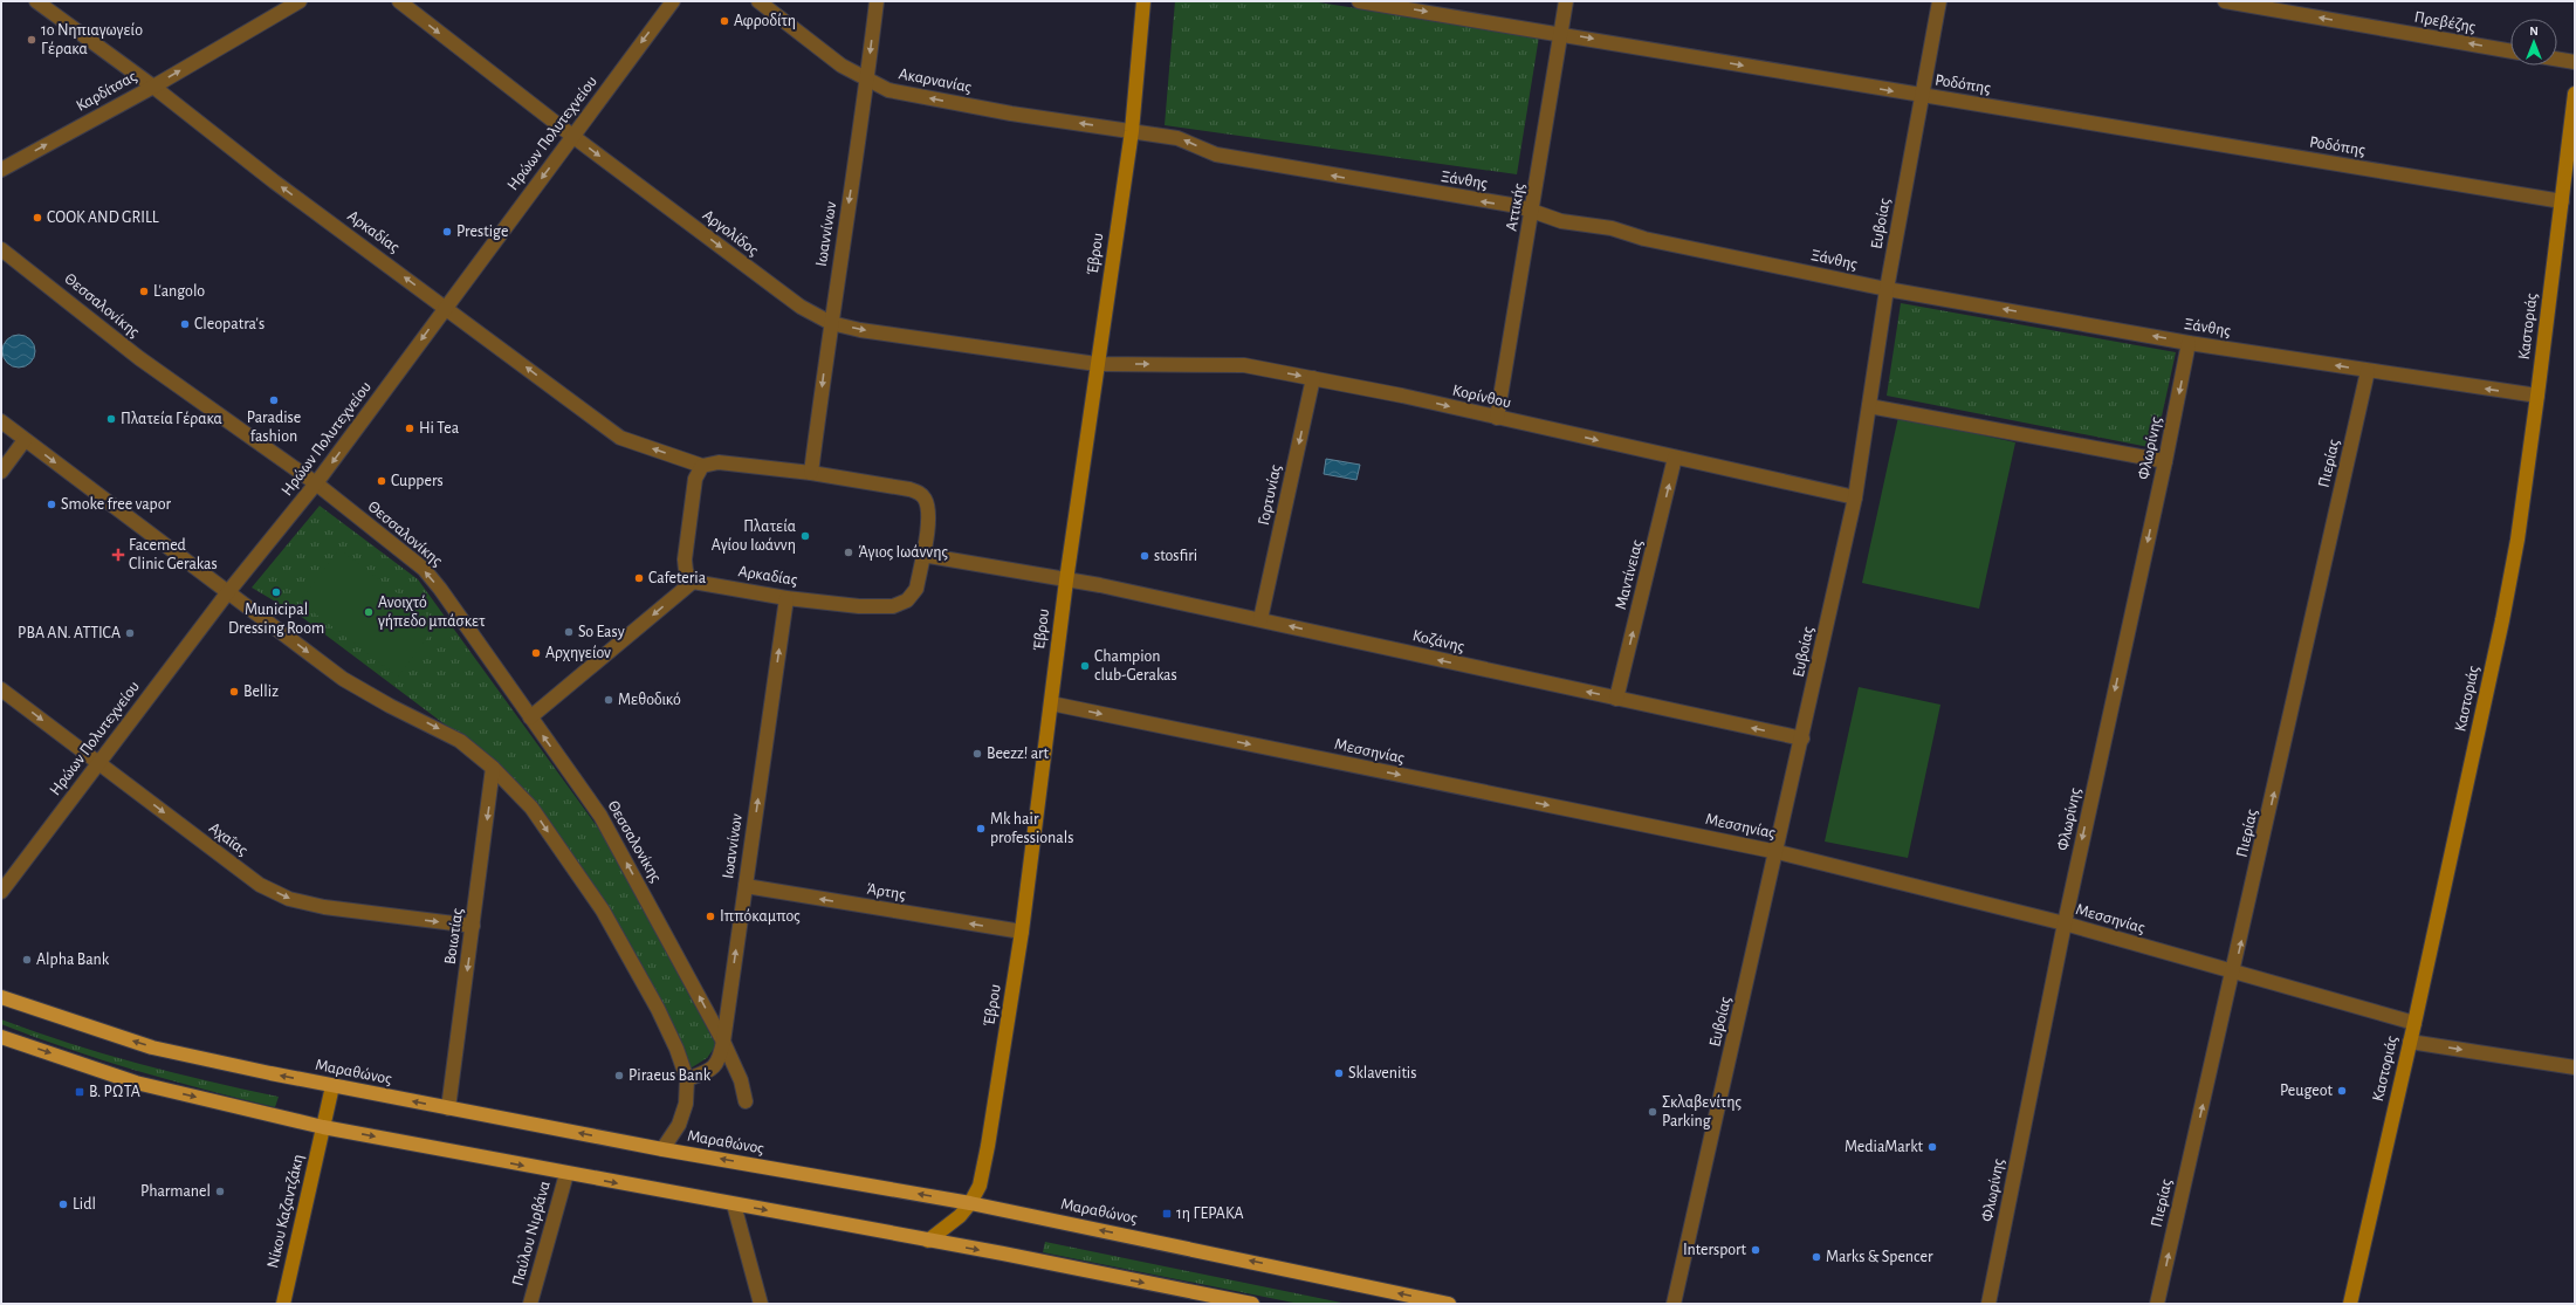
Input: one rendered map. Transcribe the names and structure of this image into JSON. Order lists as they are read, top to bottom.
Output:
{
  "streets": {
    "main road": ["Μαραθώνος"],
    "street": [
      "Πρεβέζης",
      "Ακαρνανίας",
      "Ροδόπης",
      "Καρδίτσας",
      "Ηρώων Πολυτεχνείου",
      "Ξάνθης",
      "Αττικής",
      "Ευβοίας",
      "Αρκαδίας",
      "Αργολίδος",
      "Ιωαννίνων",
      "Έβρου",
      "Θεσσαλονίκης",
      "Καστοριάς",
      "Κορίνθου",
      "Φλωρίνης",
      "Πιερίας",
      "Γορτυνίας",
      "Μαντίνειας",
      "Κοζάνης",
      "Μεσσηνίας",
      "Αχαΐας",
      "Άρτης",
      "Βοιωτίας",
      "Νίκου Καζαντζάκη",
      "Παύλου Νιρβάνα"
    ]
  },
  "crossings": [
    ["Ακαρνανίας", "Ξάνθης"],
    ["Ακαρνανίας", "Ιωαννίνων"],
    ["Ακαρνανίας", "Έβρου"],
    ["Ροδόπης", "Αττικής"],
    ["Ροδόπης", "Ευβοίας"],
    ["Ροδόπης", "Καστοριάς"],
    ["Καρδίτσας", "Αρκαδίας"],
    ["Ηρώων Πολυτεχνείου", "Αρκαδίας"],
    ["Ηρώων Πολυτεχνείου", "Αργολίδος"],
    ["Ηρώων Πολυτεχνείου", "Θεσσαλονίκης"],
    ["Ηρώων Πολυτεχνείου", "Αχαΐας"],
    ["Ξάνθης", "Αττικής"],
    ["Ξάνθης", "Ευβοίας"],
    ["Ξάνθης", "Έβρου"],
    ["Ξάνθης", "Καστοριάς"],
    ["Ξάνθης", "Φλωρίνης"],
    ["Ξάνθης", "Πιερίας"],
    ["Αττικής", "Κορίνθου"],
    ["Ευβοίας", "Κορίνθου"],
    ["Ευβοίας", "Κοζάνης"],
    ["Ευβοίας", "Μεσσηνίας"],
    ["Αρκαδίας", "Ιωαννίνων"],
    ["Αργολίδος", "Ιωαννίνων"],
    ["Αργολίδος", "Έβρου"],
    ["Αργολίδος", "Κορίνθου"],
    ["Ιωαννίνων", "Θεσσαλονίκης"],
    ["Ιωαννίνων", "Άρτης"],
    ["Έβρου", "Κορίνθου"],
    ["Έβρου", "Κοζάνης"],
    ["Έβρου", "Μεσσηνίας"],
    ["Έβρου", "Άρτης"],
    ["Έβρου", "Μαραθώνος"],
    ["Καστοριάς", "Μεσσηνίας"],
    ["Κορίνθου", "Γορτυνίας"],
    ["Κορίνθου", "Μαντίνειας"],
    ["Φλωρίνης", "Μεσσηνίας"],
    ["Πιερίας", "Μεσσηνίας"],
    ["Γορτυνίας", "Κοζάνης"],
    ["Μαντίνειας", "Κοζάνης"],
    ["Αχαΐας", "Βοιωτίας"],
    ["Βοιωτίας", "Μαραθώνος"],
    ["Μαραθώνος", "Νίκου Καζαντζάκη"]
  ],
  "one_way": [
    "Πρεβέζης",
    "Ακαρνανίας",
    "Ροδόπης",
    "Καρδίτσας",
    "Ηρώων Πολυτεχνείου",
    "Ξάνθης",
    "Αρκαδίας",
    "Αργολίδος",
    "Κορίνθου",
    "Φλωρίνης",
    "Πιερίας",
    "Γορτυνίας",
    "Μαντίνειας",
    "Κοζάνης",
    "Μεσσηνίας",
    "Αχαΐας",
    "Άρτης",
    "Βοιωτίας"
  ],
  "places": {
    "other": [
      "Αφροδίτη",
      "1ο Νηπιαγωγείο Γέρακα",
      "COOK AND GRILL",
      "Prestige",
      "L'angolo",
      "Cleopatra's",
      "Paradise fashion",
      "Πλατεία Γέρακα",
      "Hi Tea",
      "Cuppers",
      "Smoke free vapor",
      "Πλατεία Αγίου Ιωάννη",
      "Άγιος Ιωάννης",
      "stosfiri",
      "Cafeteria",
      "Municipal Dressing Room",
      "Ανοιχτό γήπεδο μπάσκετ",
      "So Easy",
      "PBA AN. ATTICA",
      "Αρχηγείον",
      "Champion club-Gerakas",
      "Belliz",
      "Μεθοδικό",
      "Beezz! art",
      "Mk hair professionals",
      "Ιππόκαμπος",
      "Alpha Bank",
      "Sklavenitis",
      "Piraeus Bank",
      "Peugeot",
      "Σκλαβενίτης Parking",
      "MediaMarkt",
      "Pharmanel",
      "Lidl",
      "Intersport",
      "Marks & Spencer"
    ],
    "health": ["Facemed Clinic Gerakas"],
    "transit": ["Β. ΡΩΤΑ", "1η ΓΕΡΑΚΑ"]
  },
  "north": "top"
}
